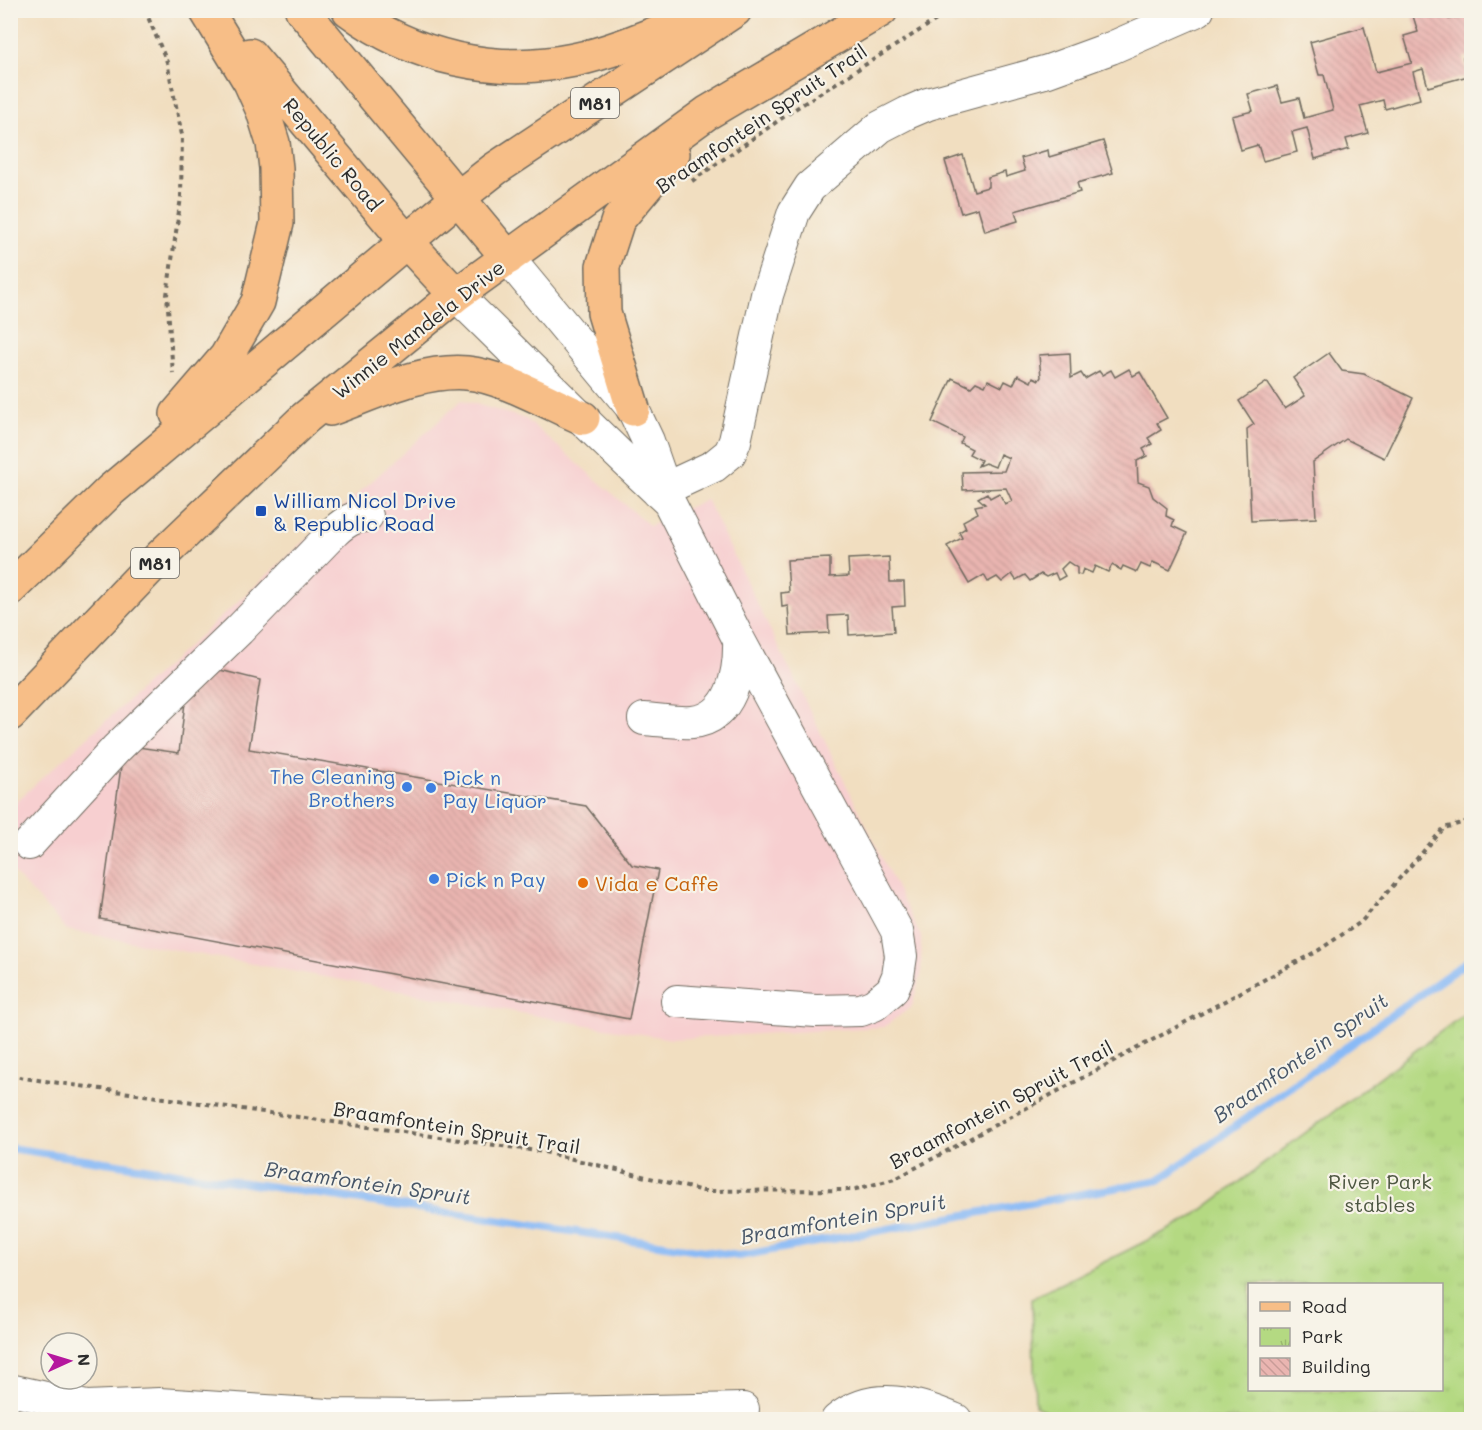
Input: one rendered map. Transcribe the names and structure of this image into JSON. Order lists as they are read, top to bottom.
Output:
{
  "streets": {
    "main road": ["M81", "Republic Road", "Winnie Mandela Drive"],
    "path": ["Braamfontein Spruit Trail"]
  },
  "crossings": [
    ["M81", "Republic Road"],
    ["Republic Road", "Winnie Mandela Drive"]
  ],
  "water": ["Braamfontein Spruit"],
  "parks": ["River Park stables"],
  "places": {
    "transit": ["William Nicol Drive & Republic Road"],
    "other": [
      "The Cleaning Brothers",
      "Pick n Pay Liquor",
      "Pick n Pay",
      "Vida e Caffe"
    ]
  },
  "legend": ["Road", "Park", "Building"],
  "north": "right"
}
